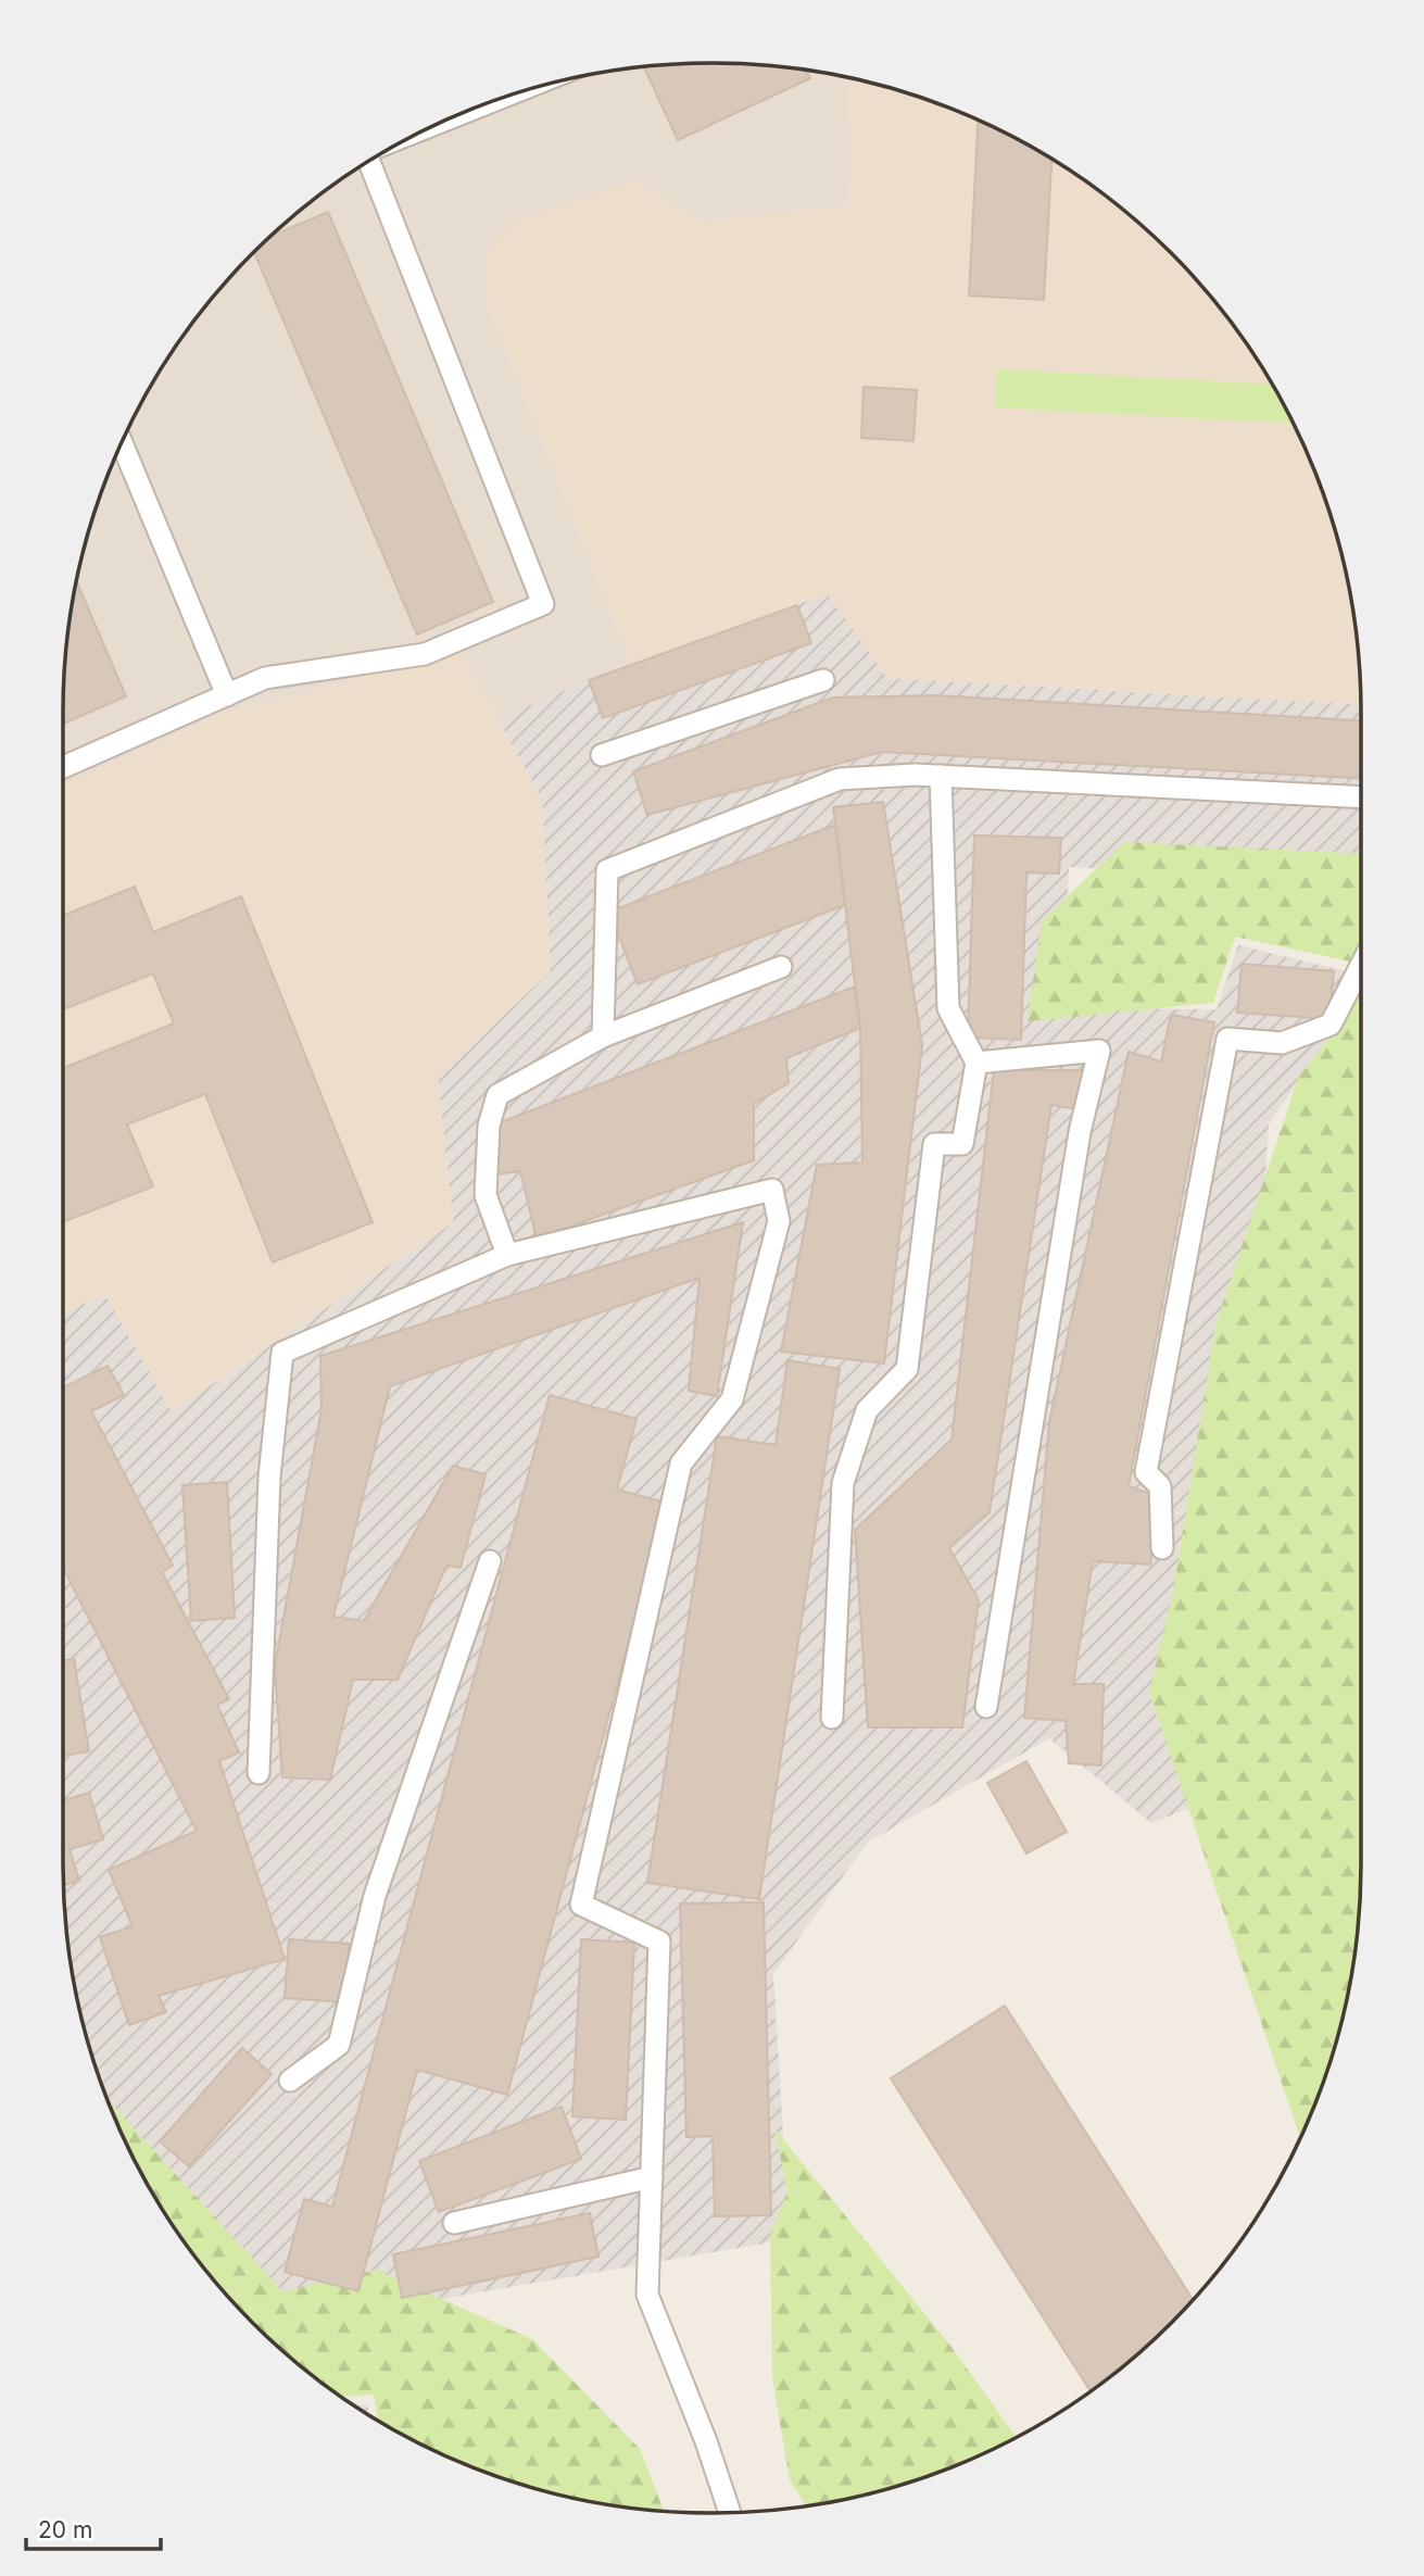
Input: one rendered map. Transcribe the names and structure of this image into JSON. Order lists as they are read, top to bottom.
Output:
{
  "scale_bar": "20 m"
}
